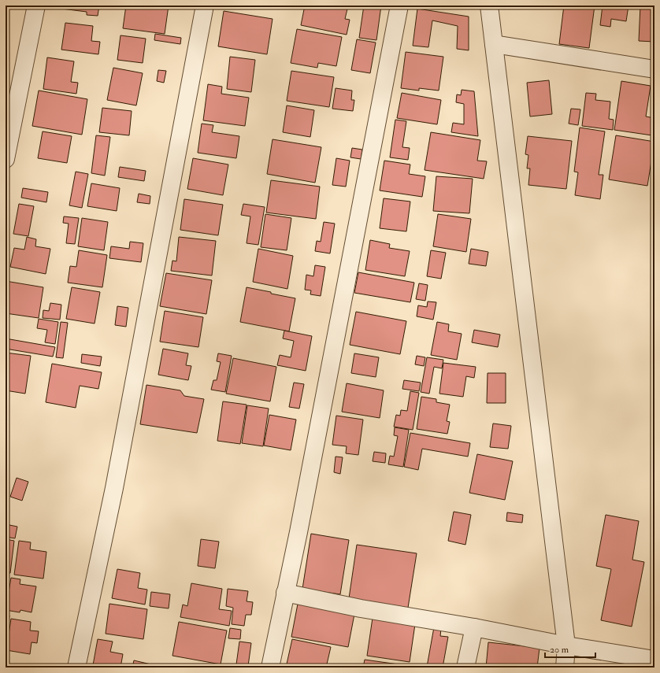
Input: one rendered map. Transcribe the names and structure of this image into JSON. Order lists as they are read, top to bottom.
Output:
{
  "scale_bar": "20 m"
}
